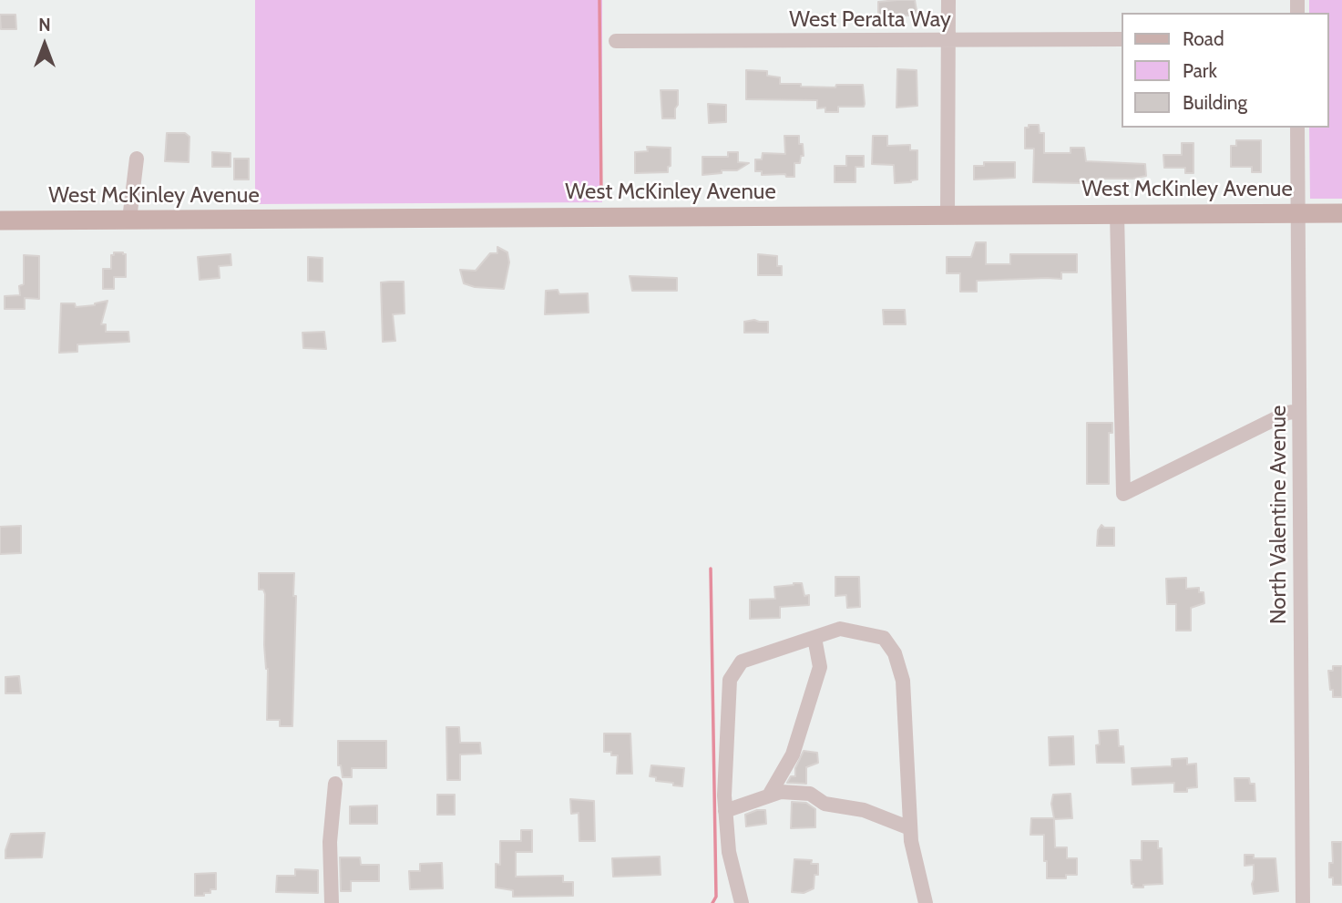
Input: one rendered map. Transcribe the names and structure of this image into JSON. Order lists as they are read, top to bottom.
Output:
{
  "streets": {
    "main road": ["West McKinley Avenue"],
    "street": ["West Peralta Way", "North Valentine Avenue"]
  },
  "crossings": [
    ["West McKinley Avenue", "North Valentine Avenue"]
  ],
  "legend": ["Road", "Park", "Building"],
  "north": "top"
}
